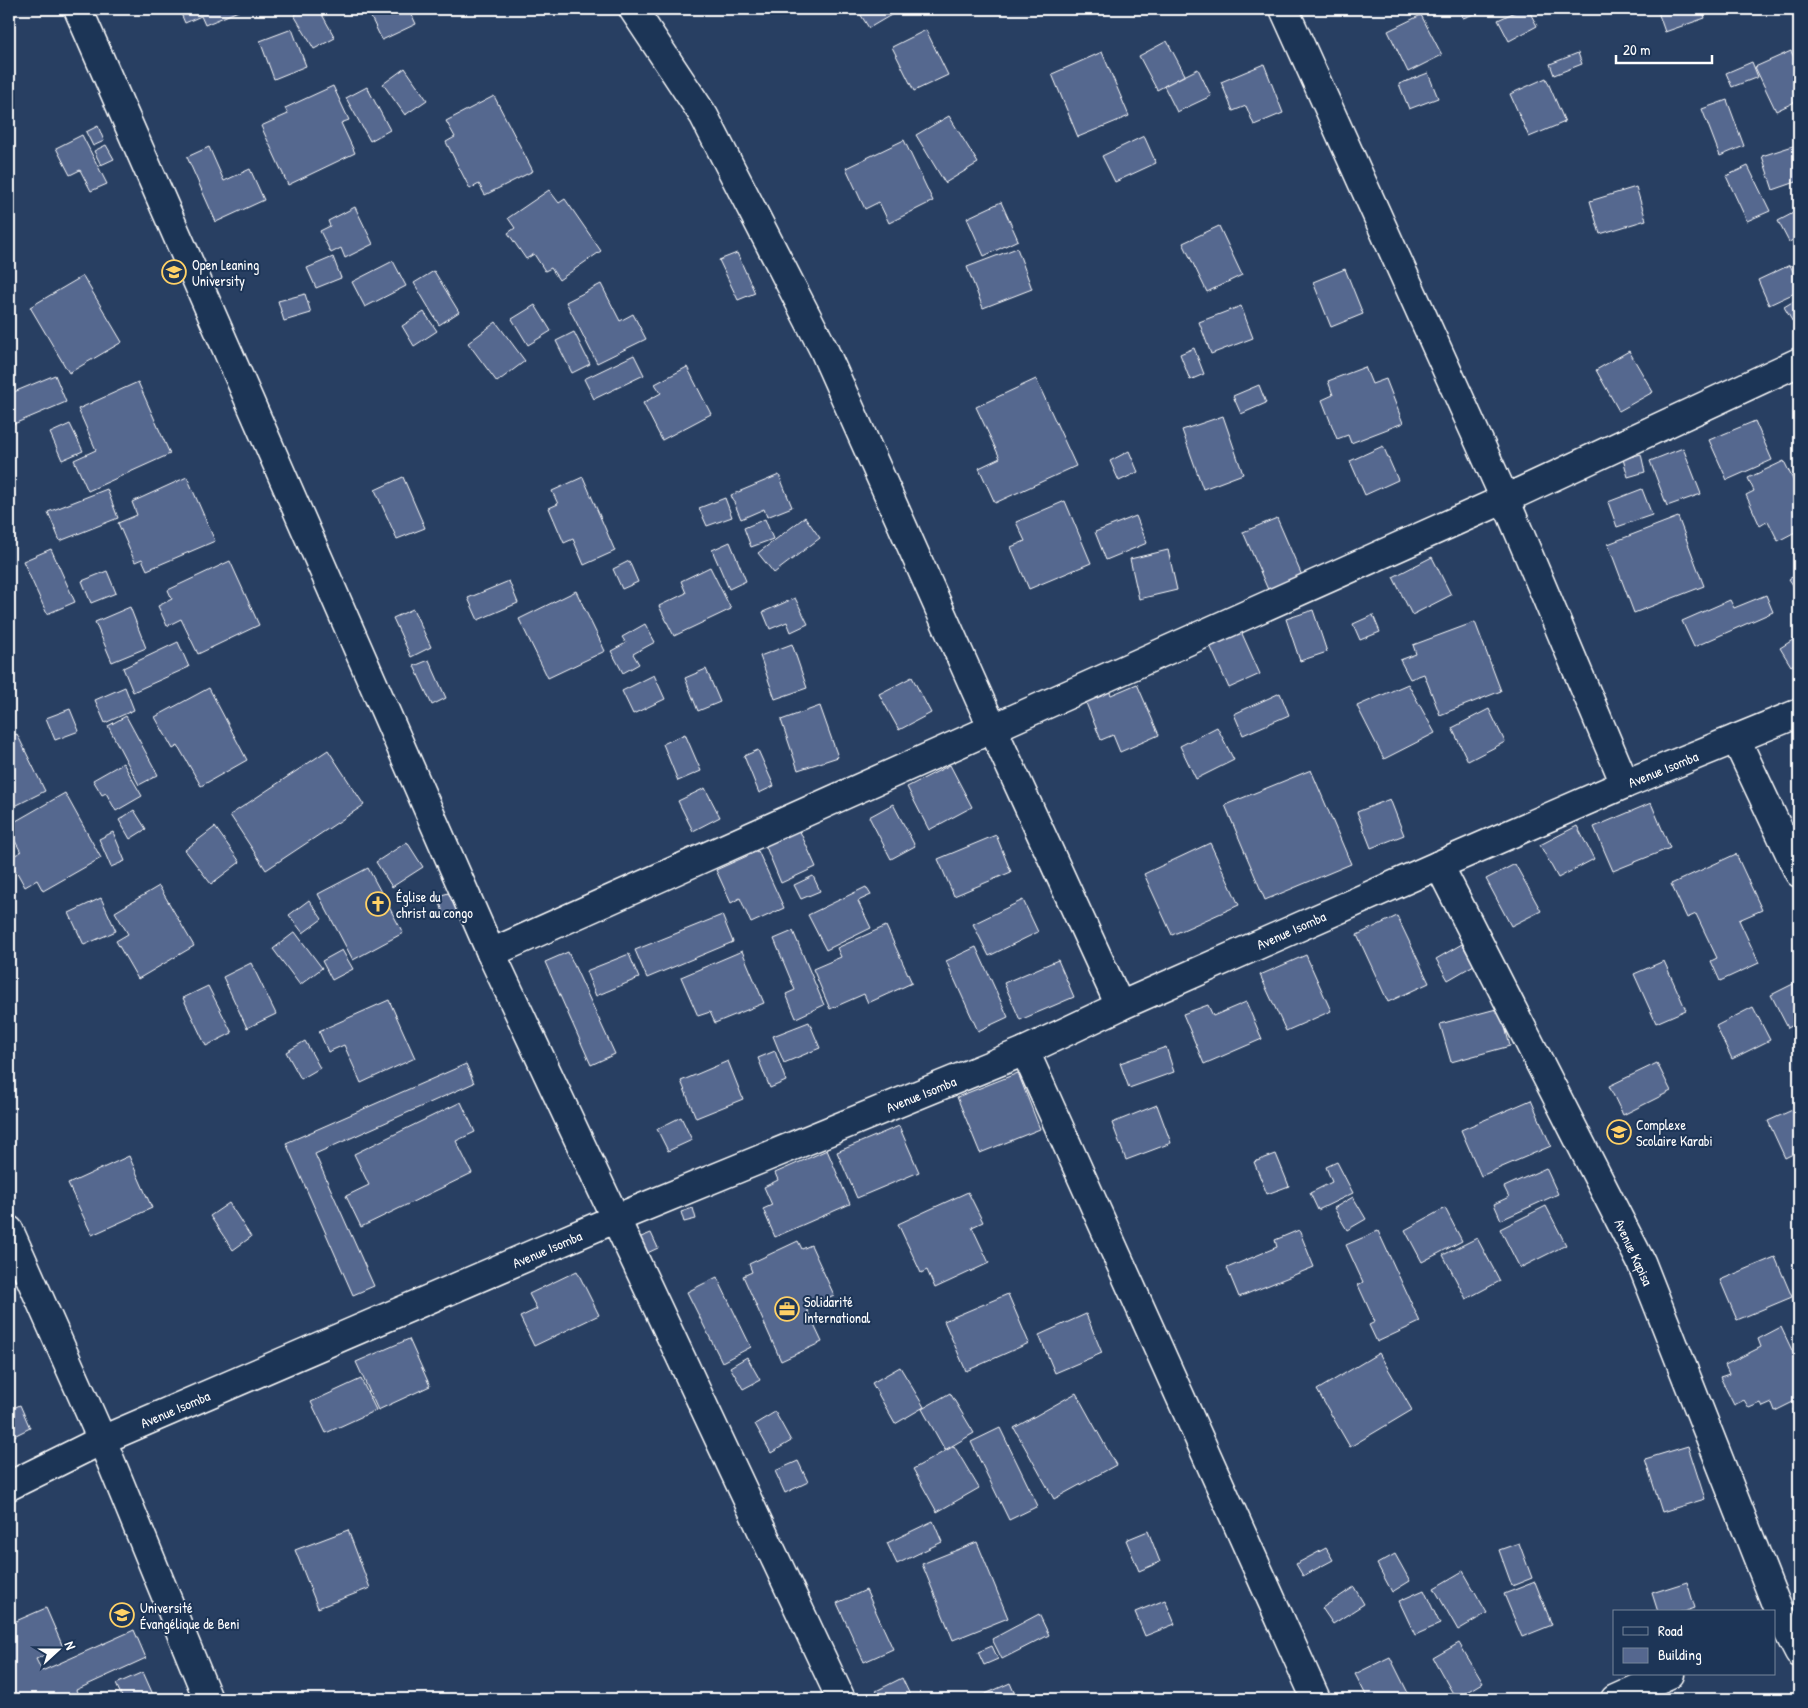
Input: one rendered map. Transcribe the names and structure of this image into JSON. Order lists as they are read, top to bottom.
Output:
{
  "streets": {
    "street": ["Avenue Isomba", "Avenue Kapisa"]
  },
  "crossings": [
    ["Avenue Isomba", "Avenue Kapisa"]
  ],
  "places": {
    "school or university": ["Open Leaning University", "Complexe Scolaire Karabi", "Université Évangélique de Beni"],
    "church": ["Église du christ au congo"],
    "office": ["Solidarité International"]
  },
  "legend": ["Road", "Building"],
  "scale_bar": "20 m",
  "north": "right"
}
